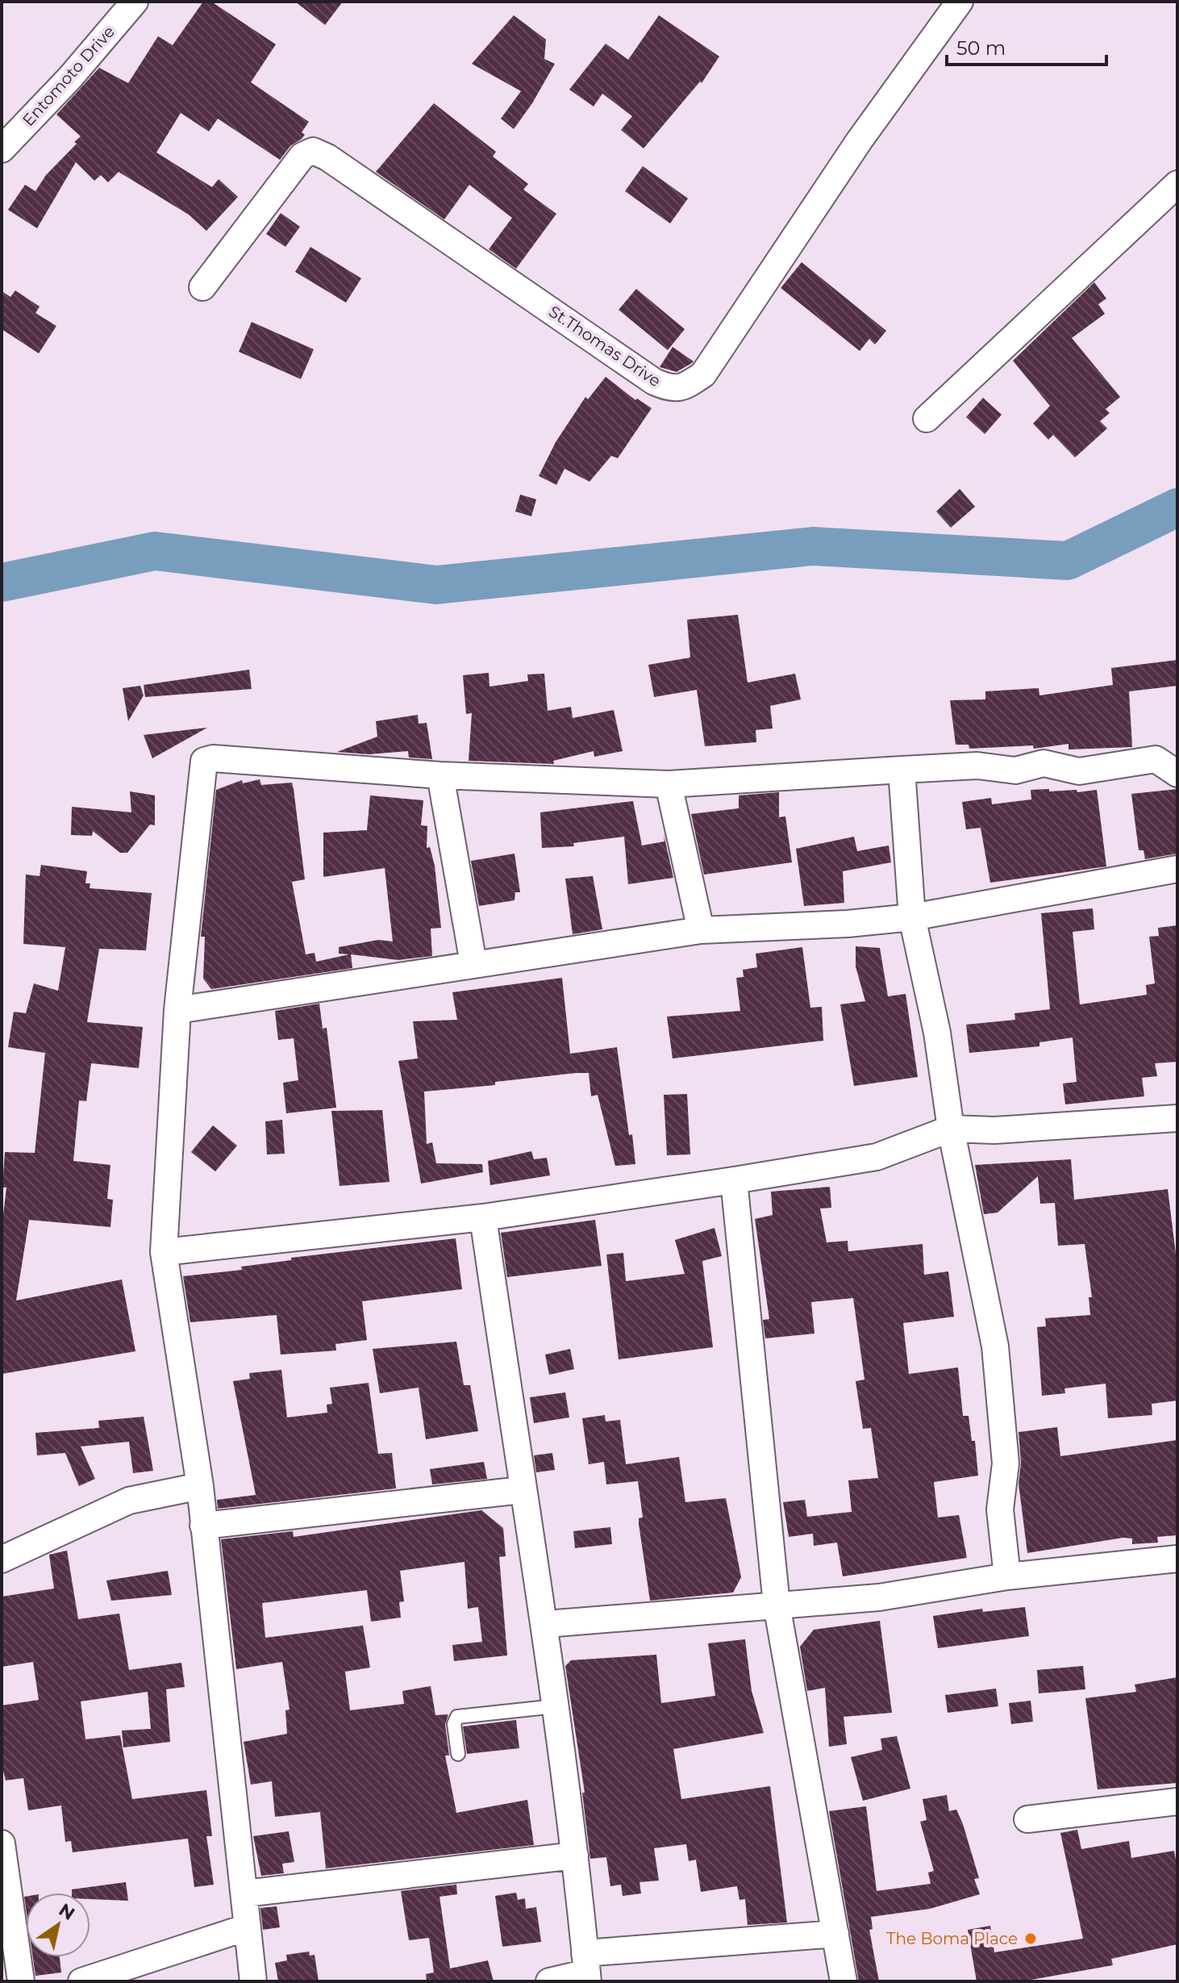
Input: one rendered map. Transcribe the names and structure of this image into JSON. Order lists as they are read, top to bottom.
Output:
{
  "streets": {
    "street": ["Entomoto Drive", "St.Thomas Drive"]
  },
  "places": ["The Boma Place"],
  "scale_bar": "50 m",
  "north": "top right"
}
